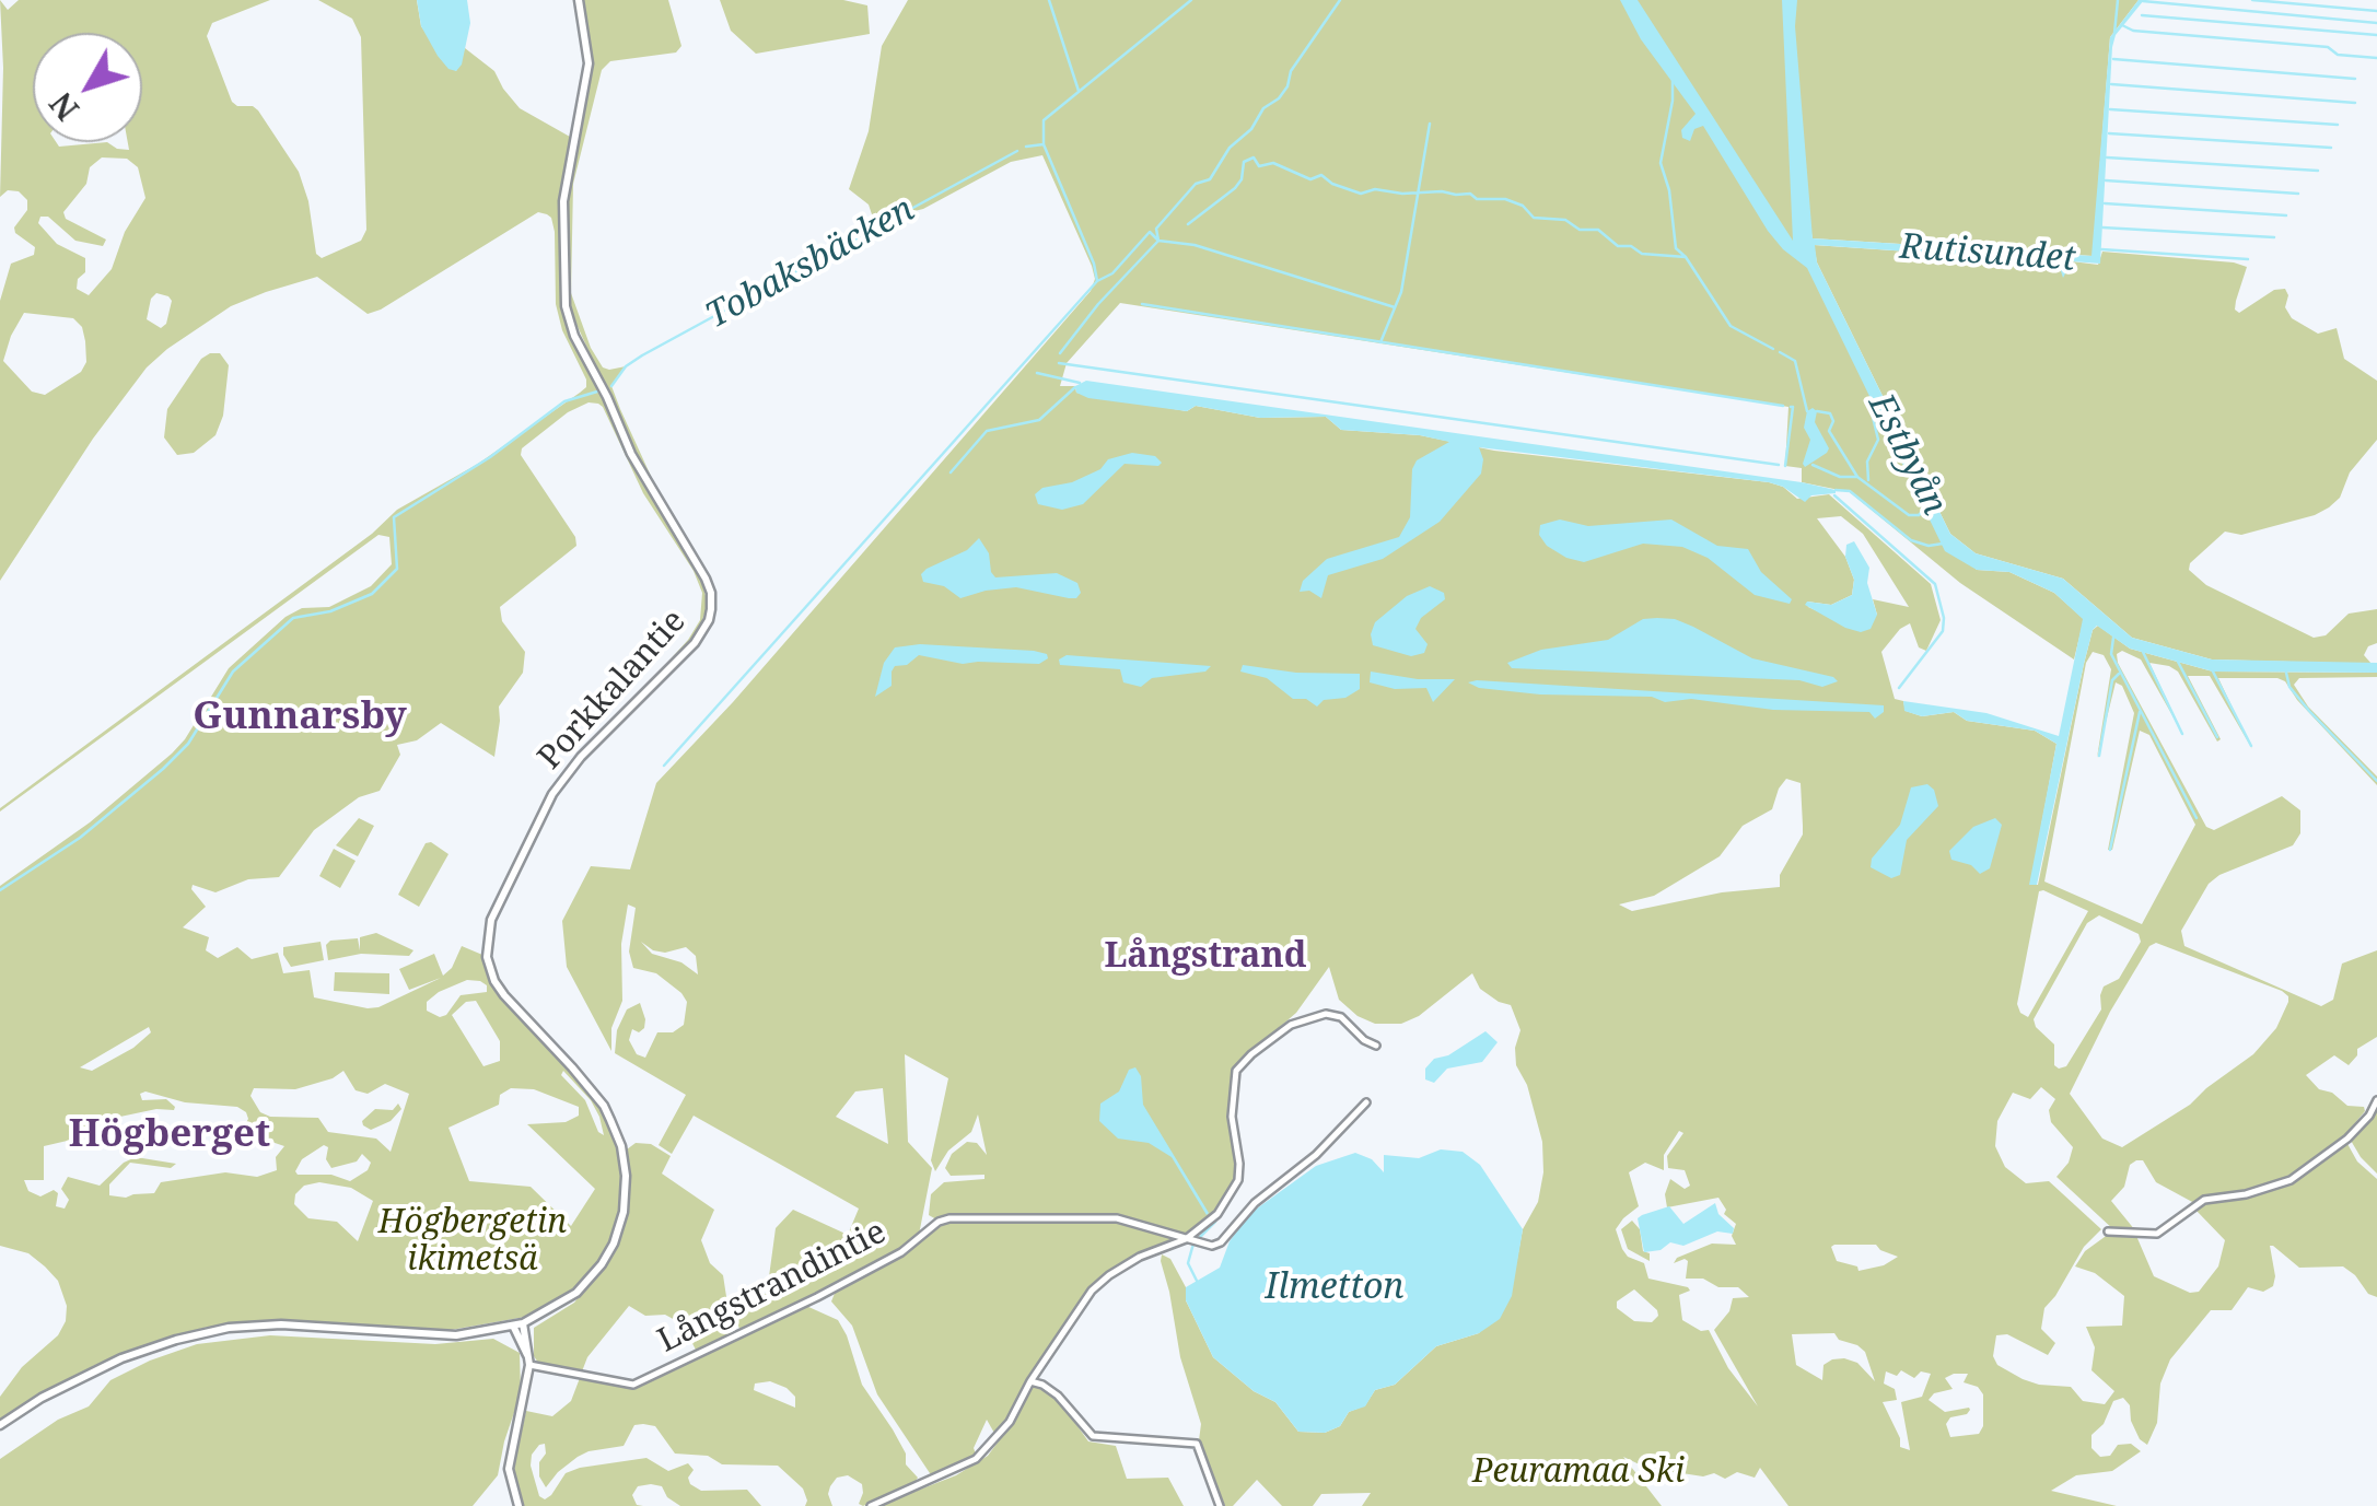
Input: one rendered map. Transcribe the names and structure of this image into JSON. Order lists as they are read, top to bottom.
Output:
{
  "streets": {
    "street": ["Porkkalantie", "Långstrandintie"]
  },
  "districts": ["Gunnarsby", "Långstrand", "Högberget"],
  "water": [
    "Rutisundet",
    "Tobaksbäcken",
    "Estbyån",
    "Ilmetton"
  ],
  "parks": ["Högbergetin ikimetsä", "Peuramaa Ski"],
  "north": "bottom left"
}
